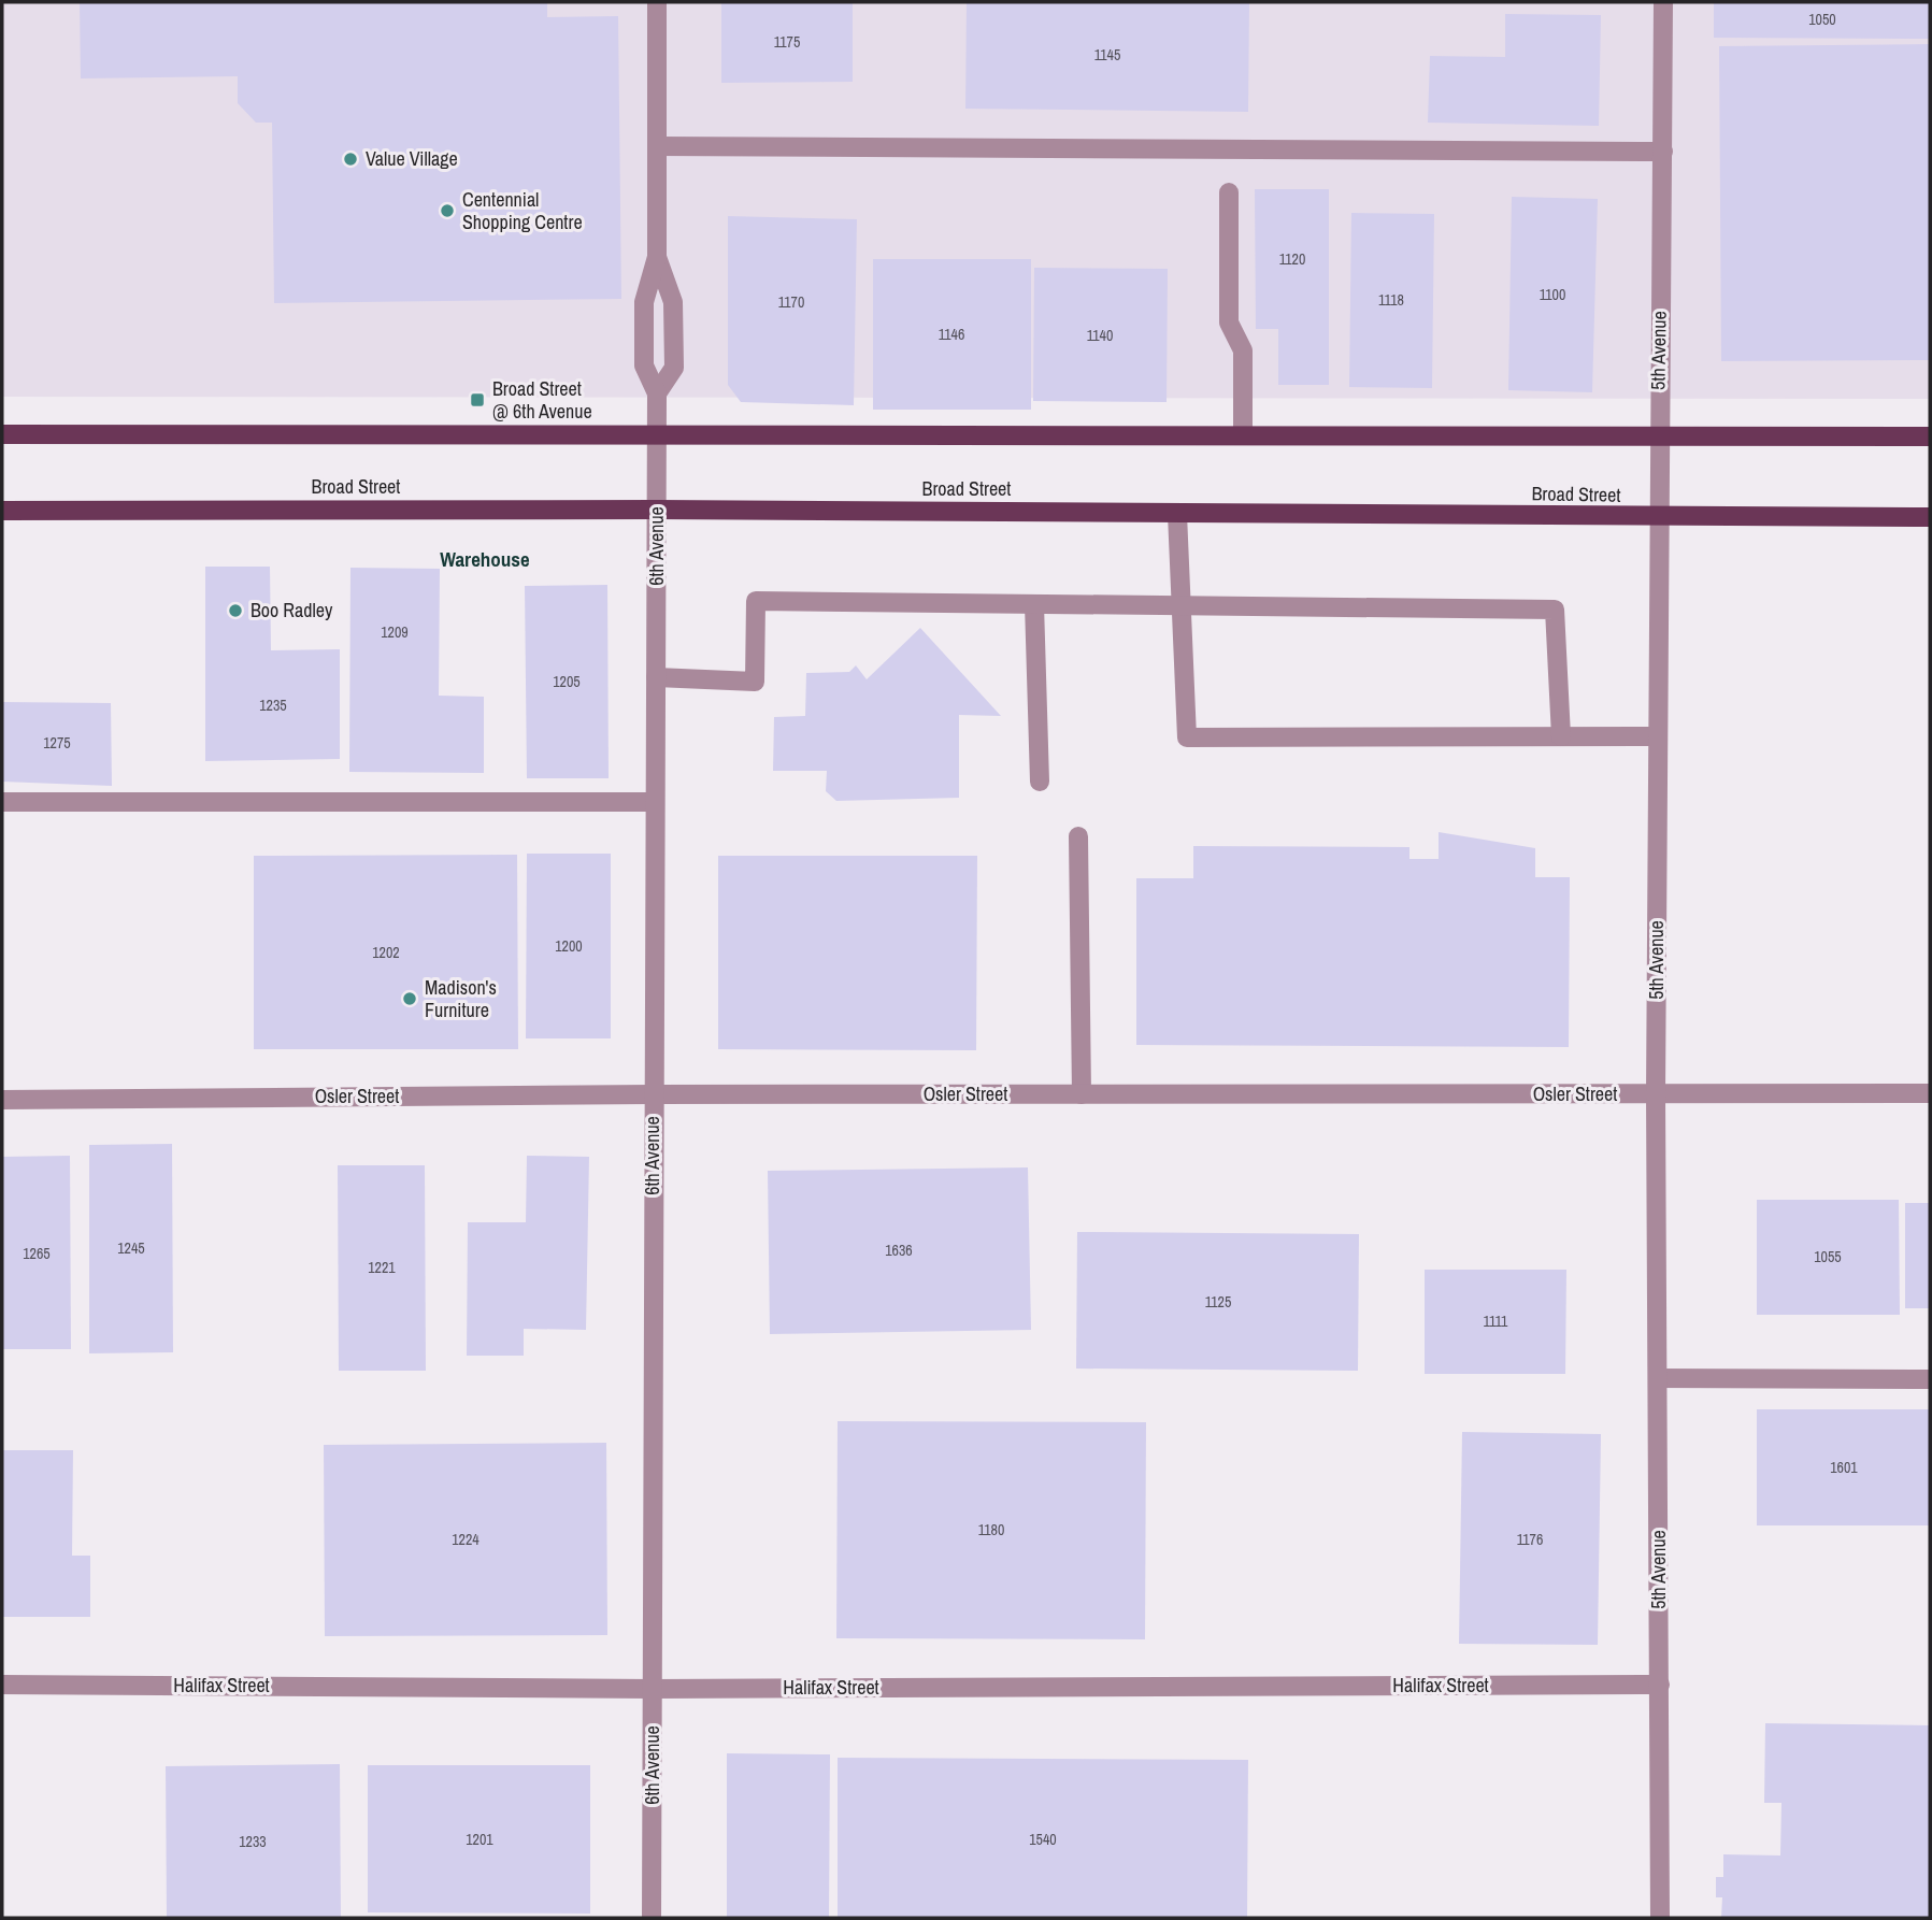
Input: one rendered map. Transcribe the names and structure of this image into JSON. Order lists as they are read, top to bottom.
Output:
{
  "streets": {
    "main road": ["Broad Street"],
    "street": [
      "5th Avenue",
      "6th Avenue",
      "Osler Street",
      "Halifax Street"
    ]
  },
  "crossings": [
    ["5th Avenue", "Broad Street"],
    ["5th Avenue", "Osler Street"],
    ["5th Avenue", "Halifax Street"],
    ["Broad Street", "6th Avenue"],
    ["6th Avenue", "Osler Street"],
    ["6th Avenue", "Halifax Street"]
  ],
  "districts": ["Warehouse"],
  "places": {
    "other": [
      "Value Village",
      "Centennial Shopping Centre",
      "Boo Radley",
      "Madison's Furniture"
    ],
    "transit": ["Broad Street @ 6th Avenue"]
  },
  "house_numbers": [
    "1050",
    "1175",
    "1145",
    "1120",
    "1100",
    "1118",
    "1170",
    "1146",
    "1140",
    "1209",
    "1205",
    "1235",
    "1275",
    "1200",
    "1202",
    "1245",
    "1636",
    "1265",
    "1055",
    "1221",
    "1125",
    "1111",
    "1601",
    "1180",
    "1224",
    "1176",
    "1201",
    "1540",
    "1233"
  ]
}
